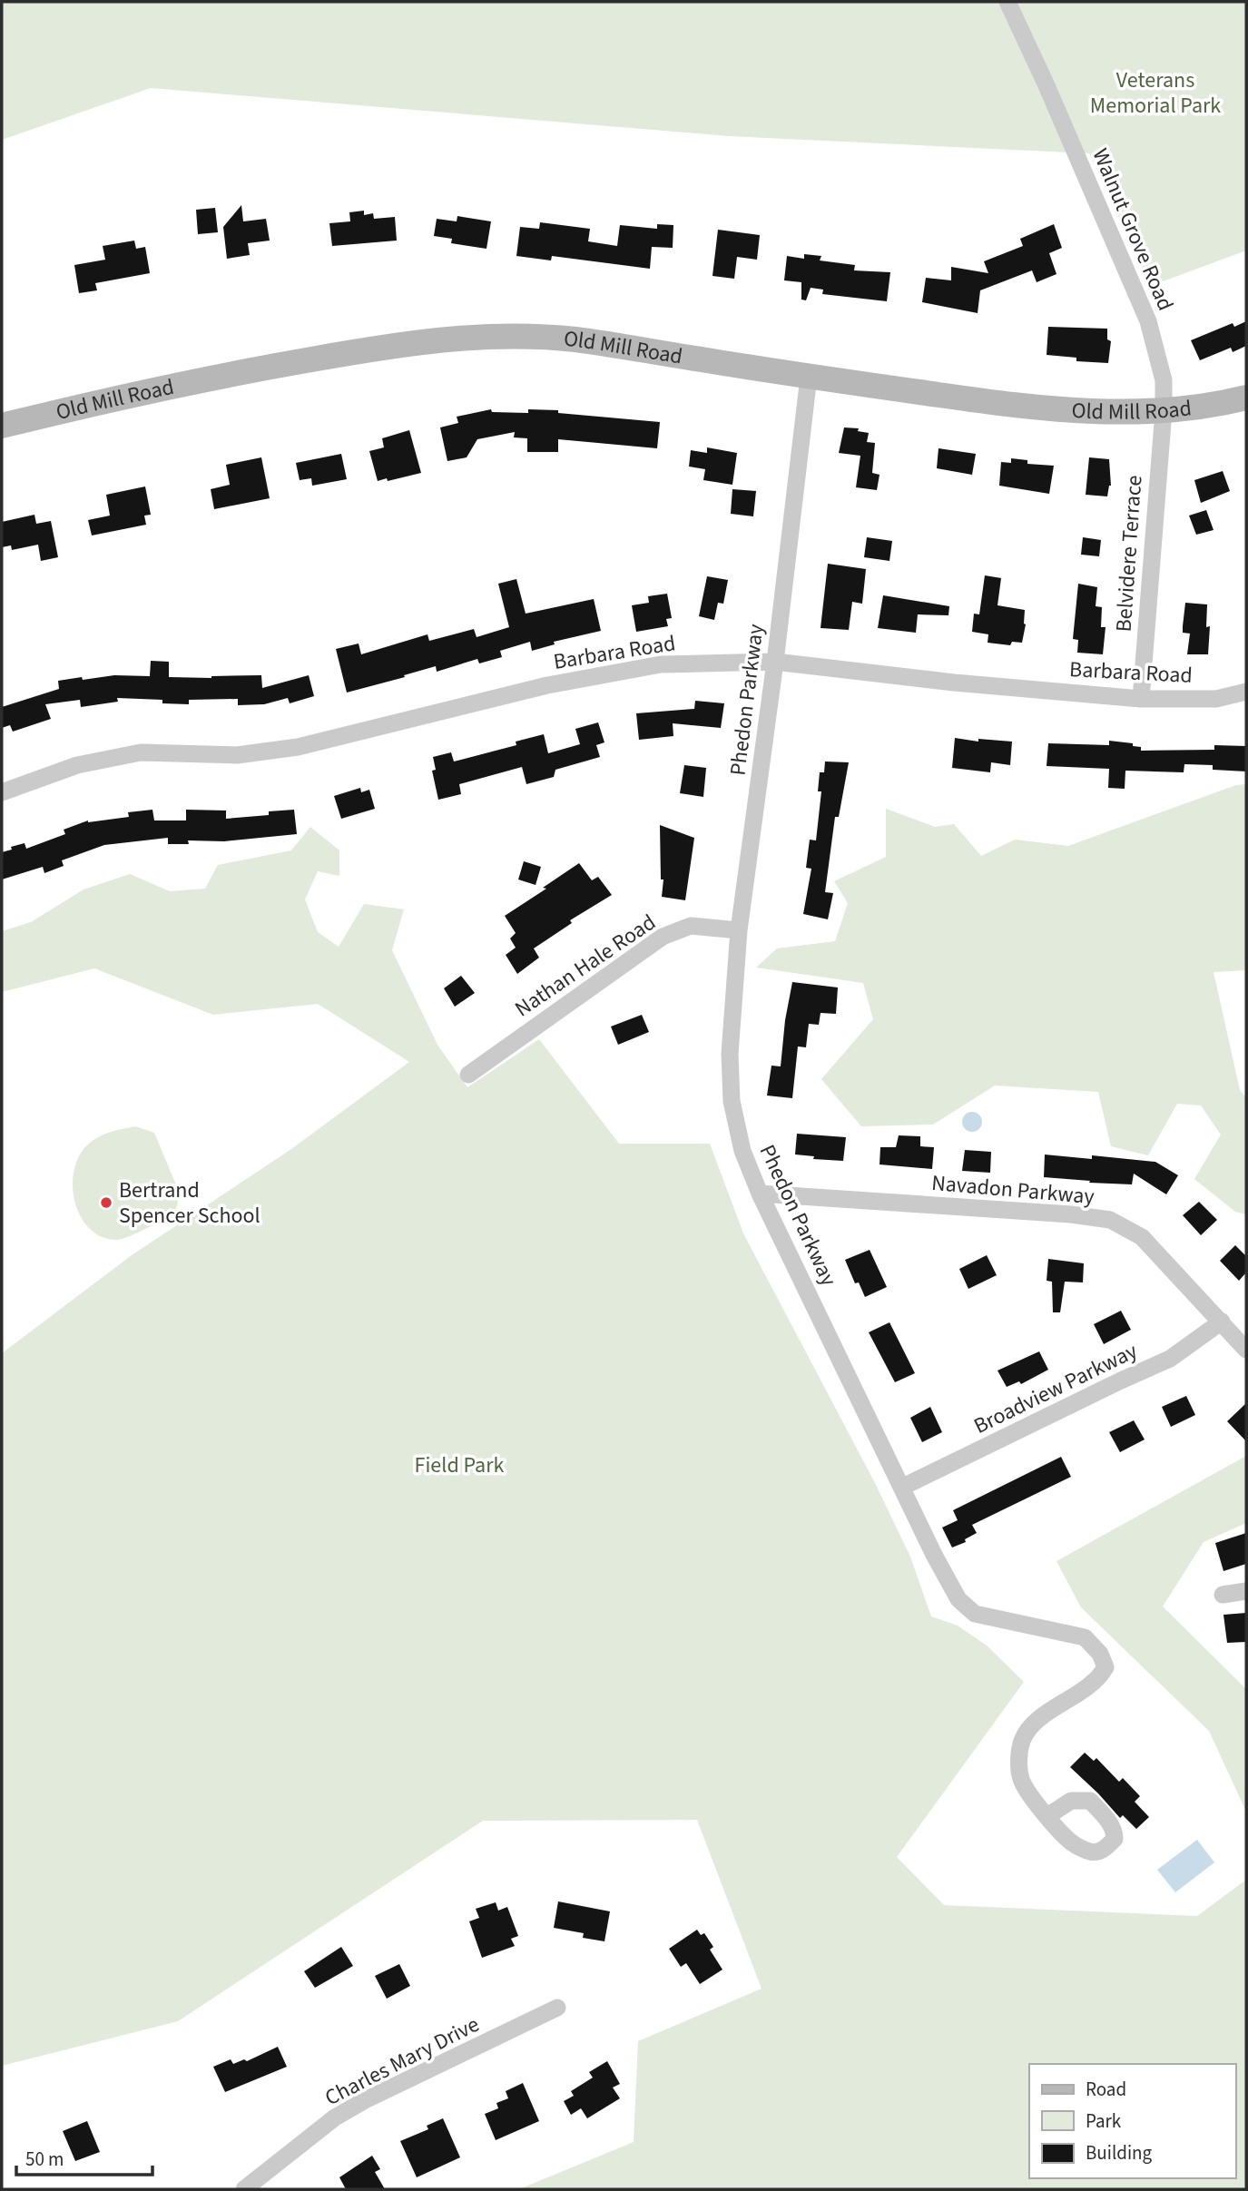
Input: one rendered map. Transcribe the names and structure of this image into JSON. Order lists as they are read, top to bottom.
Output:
{
  "streets": {
    "street": [
      "Walnut Grove Road",
      "Old Mill Road",
      "Belvidere Terrace",
      "Barbara Road",
      "Phedon Parkway",
      "Nathan Hale Road",
      "Navadon Parkway",
      "Broadview Parkway",
      "Charles Mary Drive"
    ]
  },
  "crossings": [
    ["Walnut Grove Road", "Old Mill Road"],
    ["Walnut Grove Road", "Belvidere Terrace"],
    ["Old Mill Road", "Belvidere Terrace"],
    ["Old Mill Road", "Phedon Parkway"],
    ["Belvidere Terrace", "Barbara Road"],
    ["Barbara Road", "Phedon Parkway"],
    ["Phedon Parkway", "Nathan Hale Road"],
    ["Phedon Parkway", "Navadon Parkway"],
    ["Phedon Parkway", "Broadview Parkway"],
    ["Navadon Parkway", "Broadview Parkway"]
  ],
  "parks": ["Veterans Memorial Park", "Field Park"],
  "places": ["Bertrand Spencer School"],
  "legend": ["Road", "Park", "Building"],
  "scale_bar": "50 m"
}
